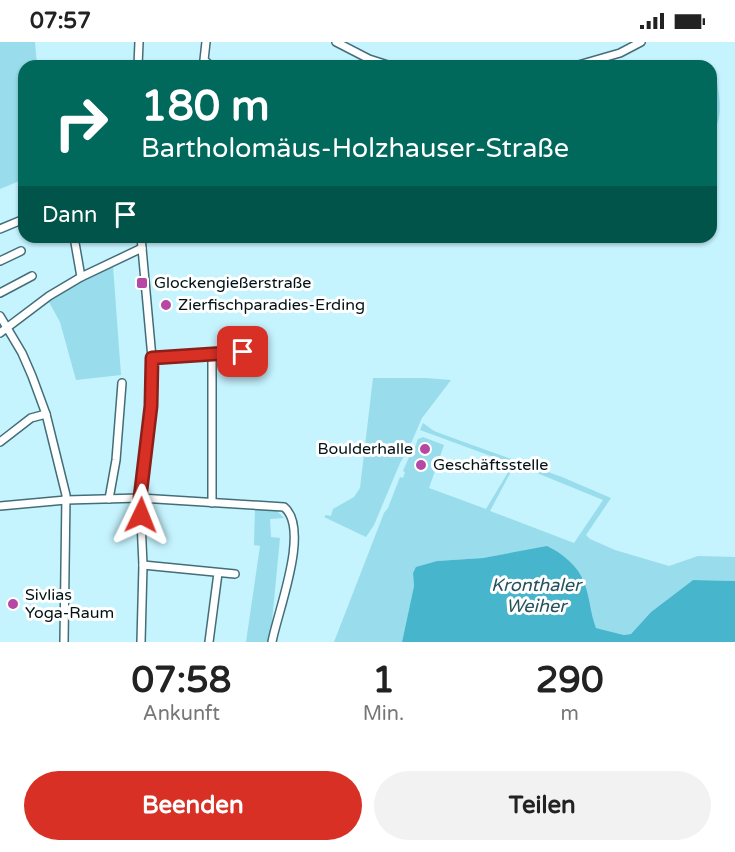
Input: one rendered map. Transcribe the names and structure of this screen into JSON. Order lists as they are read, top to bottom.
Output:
{
  "water": ["Kronthaler Weiher"],
  "places": {
    "transit": ["Glockengießerstraße"],
    "other": [
      "Zierfischparadies-Erding",
      "Boulderhalle",
      "Geschäftsstelle",
      "Sivlias Yoga-Raum"
    ]
  },
  "page": {
    "status": "07:57",
    "turn": ["180 m", "Bartholomäus-Holzhauser-Straße"],
    "then": "Dann",
    "eta": [
      "07:58",
      "Ankunft",
      "1",
      "Min.",
      "290",
      "m"
    ],
    "buttons": ["Beenden", "Teilen"]
  }
}
